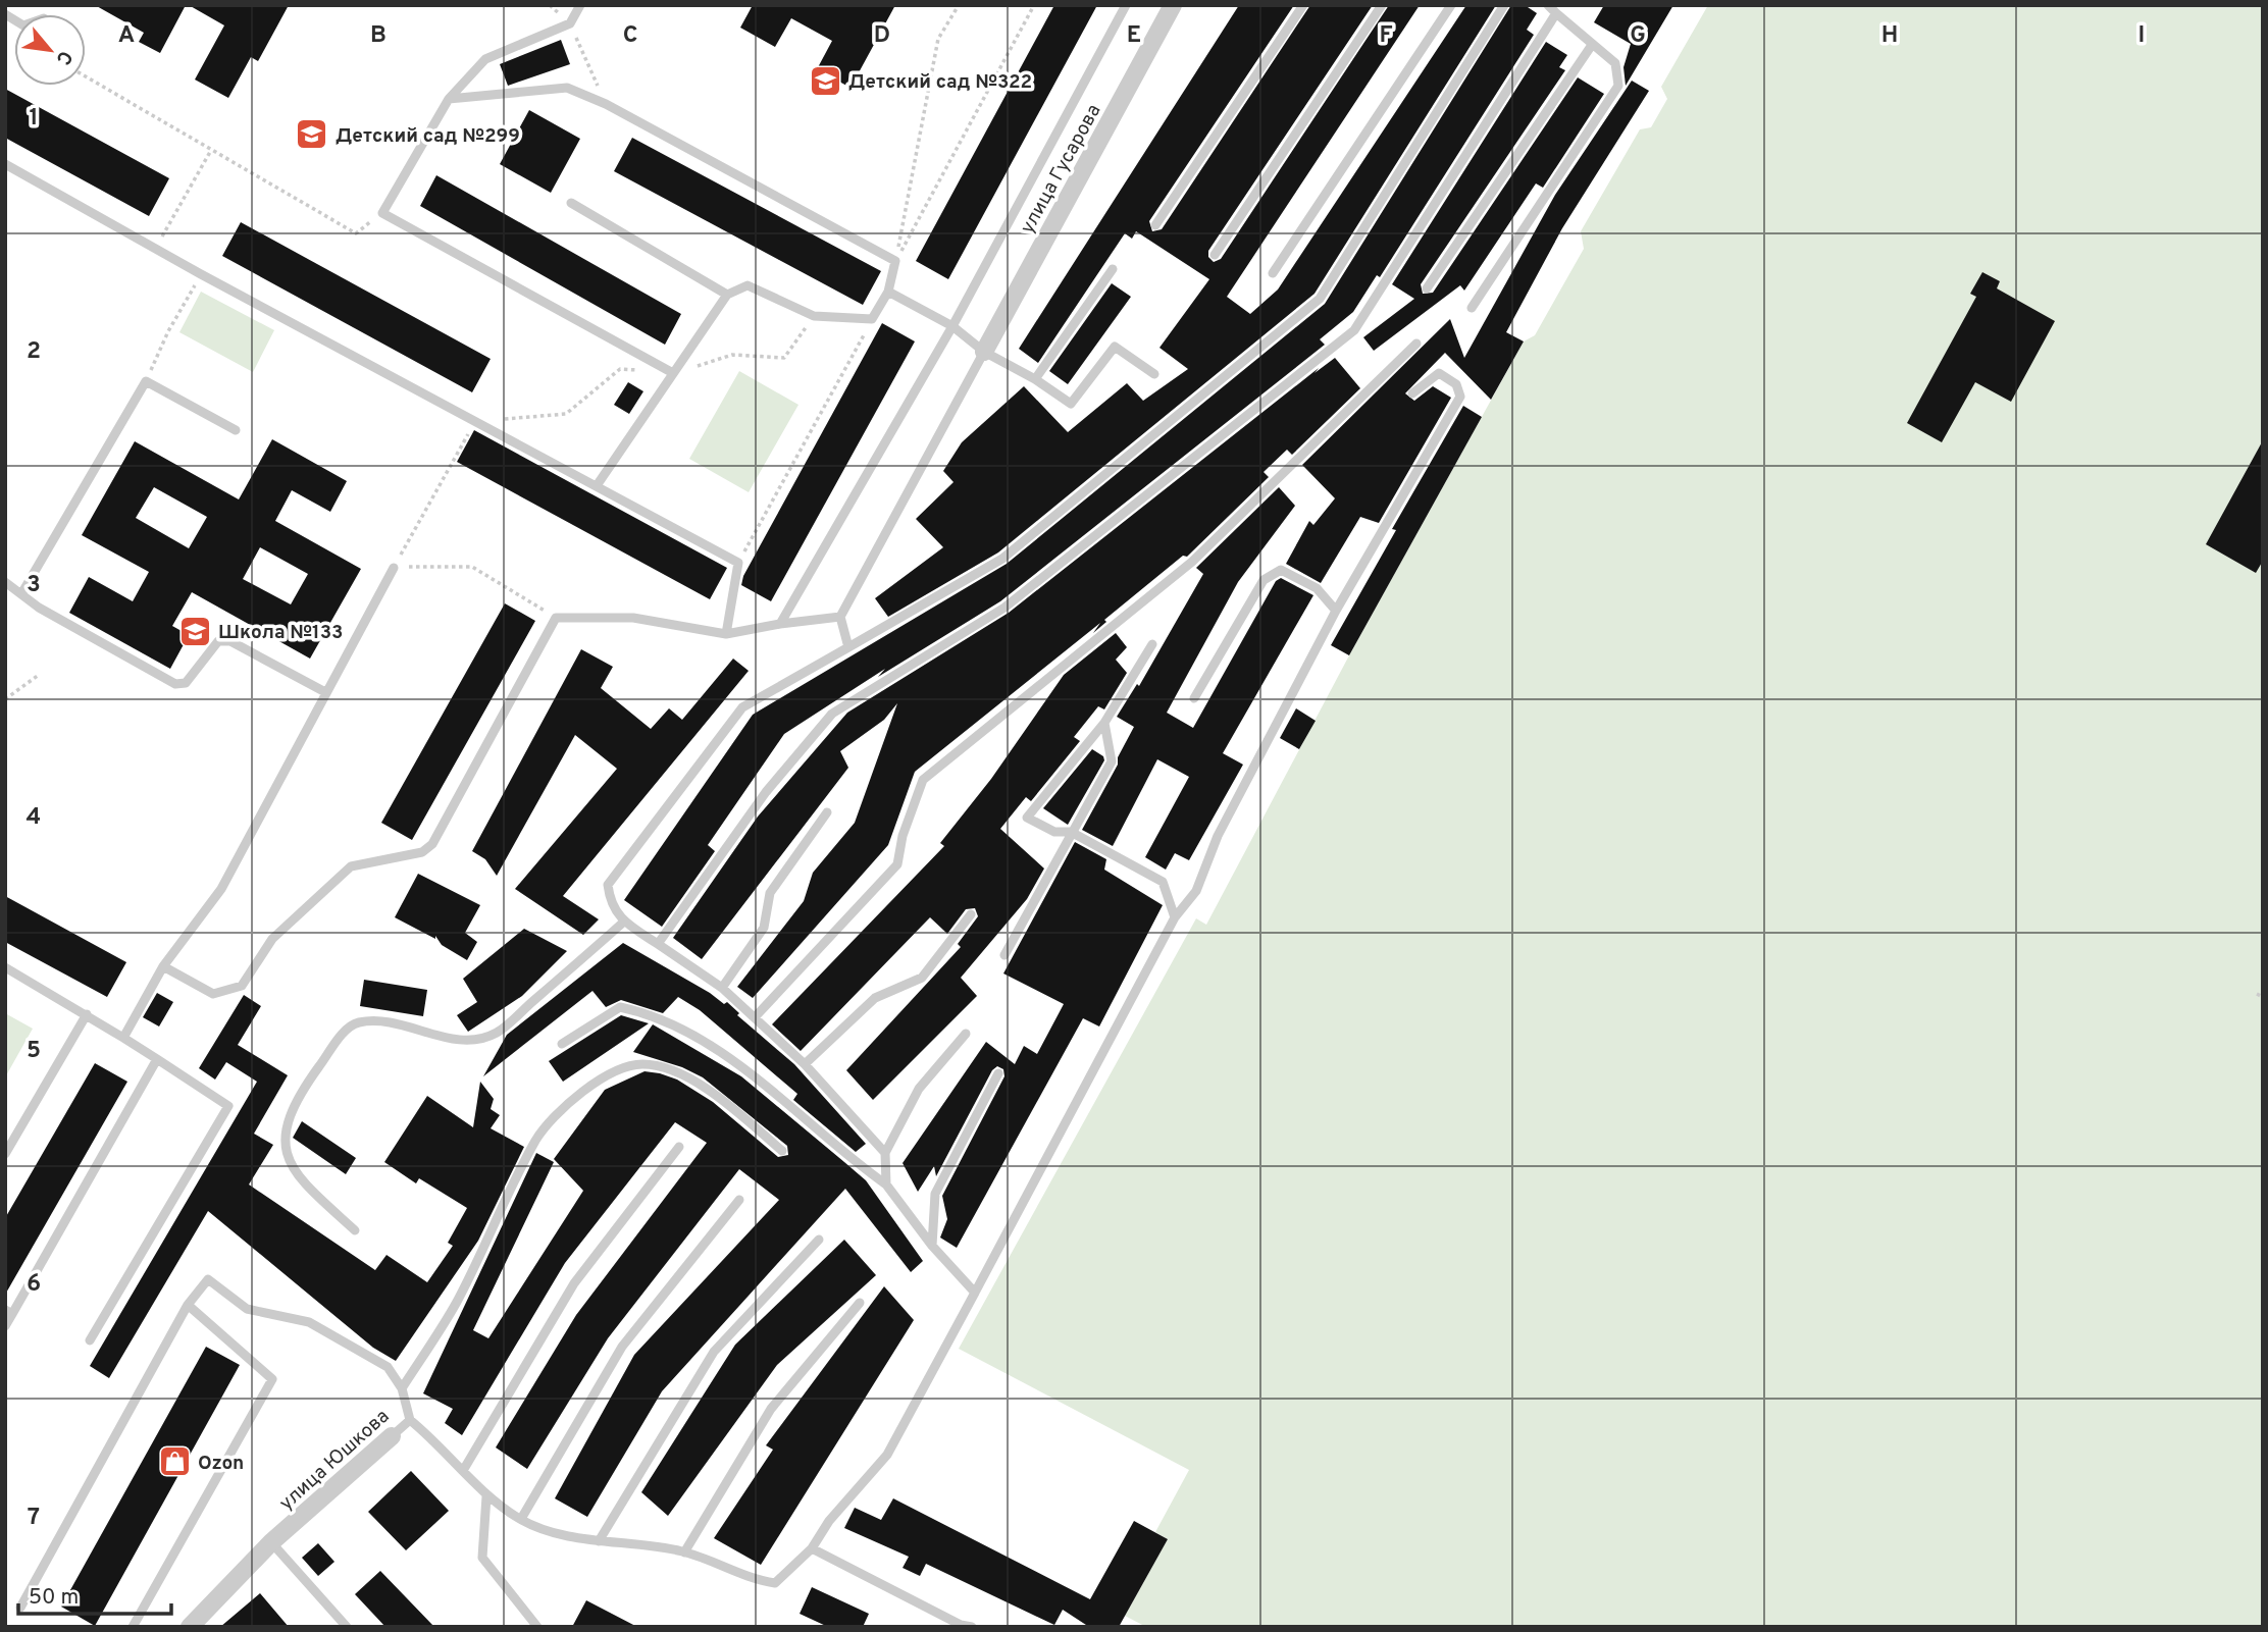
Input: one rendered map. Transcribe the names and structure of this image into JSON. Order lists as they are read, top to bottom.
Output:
{
  "streets": {
    "street": ["улица Гусарова", "улица Юшкова"]
  },
  "places": {
    "school or university": ["Детский сад №322", "Детский сад №299", "Школа №133"],
    "shop": ["Ozon"]
  },
  "scale_bar": "50 m",
  "north": "bottom right",
  "grid": {
    "columns": [
      "A",
      "B",
      "C",
      "D",
      "E",
      "F",
      "G",
      "H",
      "I"
    ],
    "rows": [
      "1",
      "2",
      "3",
      "4",
      "5",
      "6",
      "7"
    ]
  }
}
